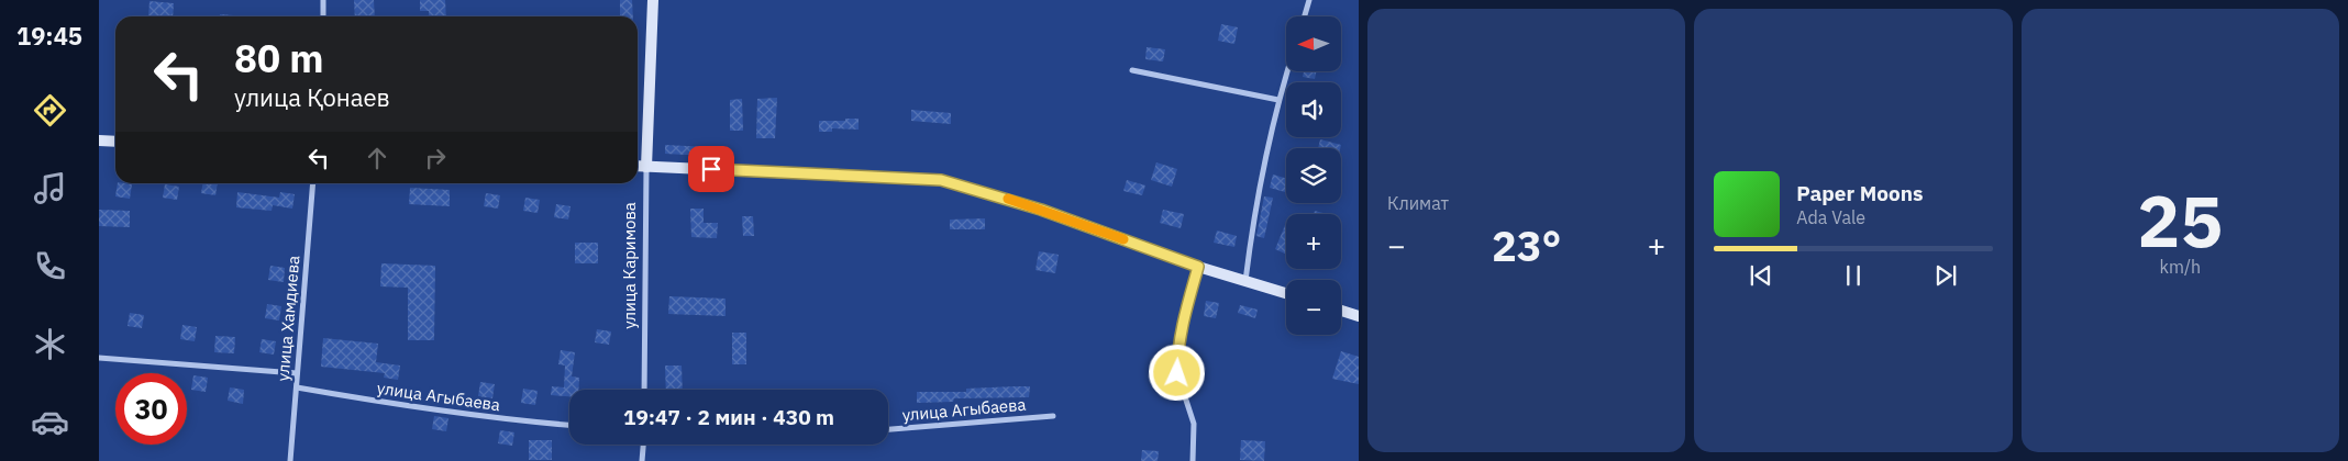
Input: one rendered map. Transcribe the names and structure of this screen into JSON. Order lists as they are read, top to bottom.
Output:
{
  "streets": {
    "main road": ["улица Каримова"],
    "street": ["улица Хамдиева", "улица Агыбаева"]
  },
  "crossings": [
    ["улица Хамдиева", "улица Агыбаева"]
  ],
  "north": "left",
  "page": {
    "tabs": "19:45",
    "tile": [
      "Климат",
      ["25", "km/h"]
    ],
    "map_buttons": ["+", "−"],
    "turn": ["80 m", "улица Қонаев"],
    "song": ["Paper Moons", "Ada Vale"],
    "heat": ["−", "23°", "+"],
    "limit": "30",
    "trip": "19:47 · 2 мин · 430 m"
  }
}
